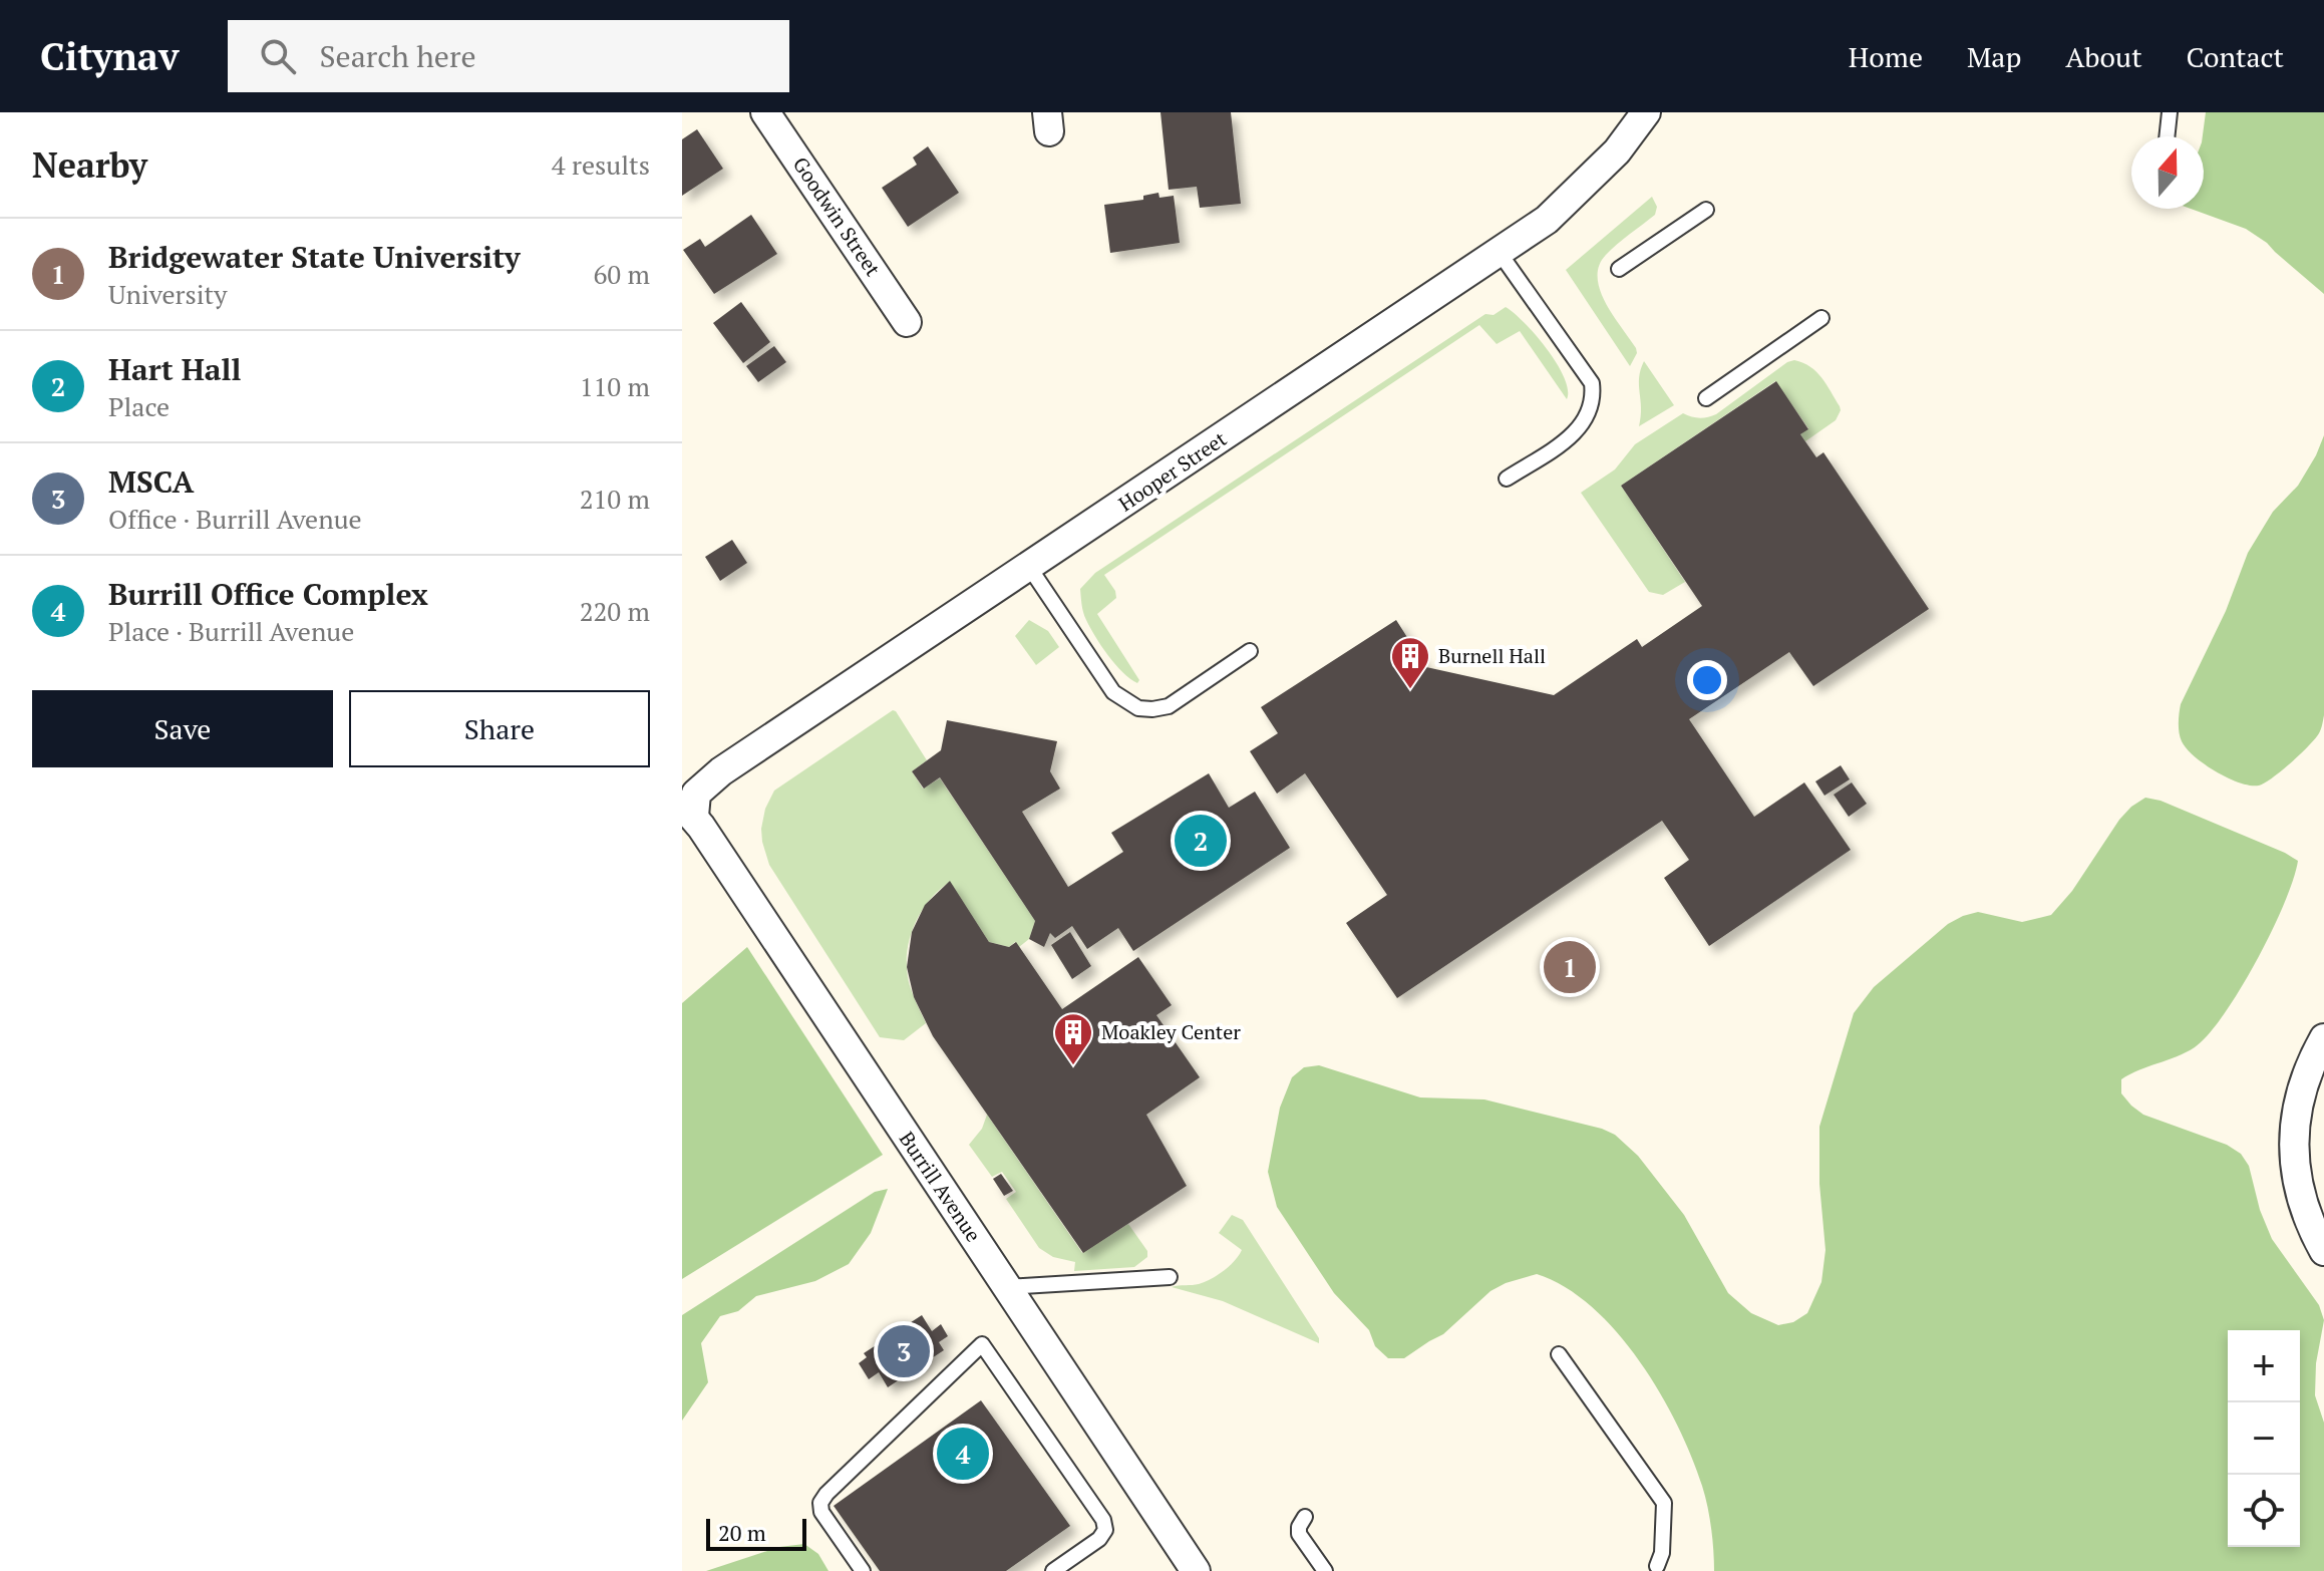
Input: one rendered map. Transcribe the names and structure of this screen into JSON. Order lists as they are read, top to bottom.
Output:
{
  "streets": {
    "street": ["Goodwin Street", "Hooper Street", "Burrill Avenue"]
  },
  "crossings": [
    ["Hooper Street", "Burrill Avenue"]
  ],
  "places": {
    "building": ["Burnell Hall", "Moakley Center"]
  },
  "scale_bar": "20 m",
  "north": "top",
  "page": {
    "header": "Citynav",
    "search": "Search here",
    "nav": [
      "Home",
      "Map",
      "About",
      "Contact"
    ],
    "heading": ["Nearby", "4 results"],
    "list": [
      {
        "mark": "1",
        "name": "Bridgewater State University",
        "note": "University",
        "value": "60 m"
      },
      {
        "mark": "2",
        "name": "Hart Hall",
        "note": "Place",
        "value": "110 m"
      },
      {
        "mark": "3",
        "name": "MSCA",
        "note": "Office · Burrill Avenue",
        "value": "210 m"
      },
      {
        "mark": "4",
        "name": "Burrill Office Complex",
        "note": "Place · Burrill Avenue",
        "value": "220 m"
      }
    ],
    "buttons": ["Save", "Share"],
    "pins": [
      "2",
      "1",
      "3",
      "4"
    ],
    "map_buttons": ["+", "−"],
    "scale": "20 m"
  }
}
